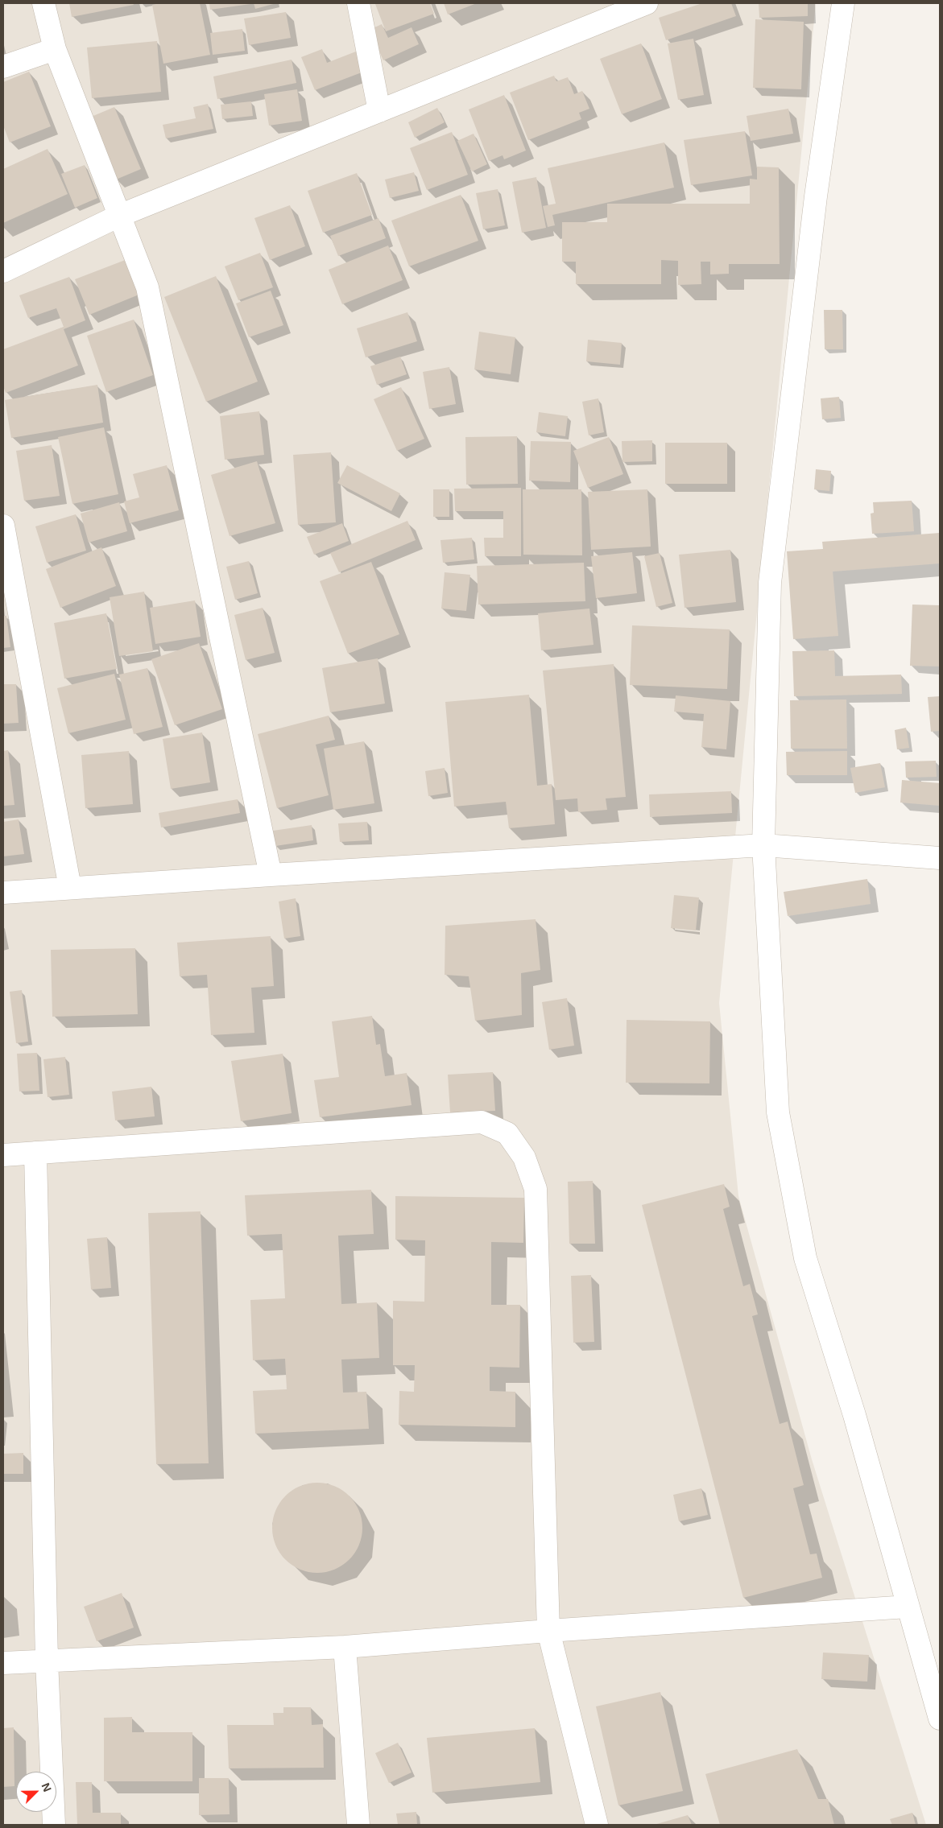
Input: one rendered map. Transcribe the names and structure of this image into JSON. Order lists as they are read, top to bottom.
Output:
{
  "north": "top right"
}
